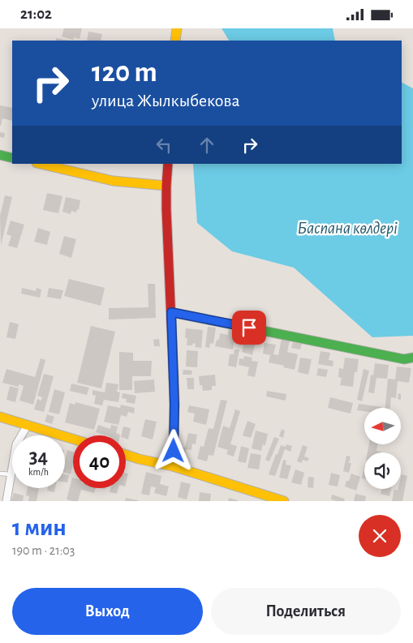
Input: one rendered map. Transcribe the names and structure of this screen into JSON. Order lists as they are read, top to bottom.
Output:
{
  "water": ["Баспана көлдері"],
  "north": "left",
  "page": {
    "status": "21:02",
    "turn": ["120 m", "улица Жылкыбекова"],
    "speed": "34 km/h",
    "limit": "40",
    "heading": ["1 мин", "190 m · 21:03"],
    "buttons": ["Выход", "Поделиться"]
  }
}
